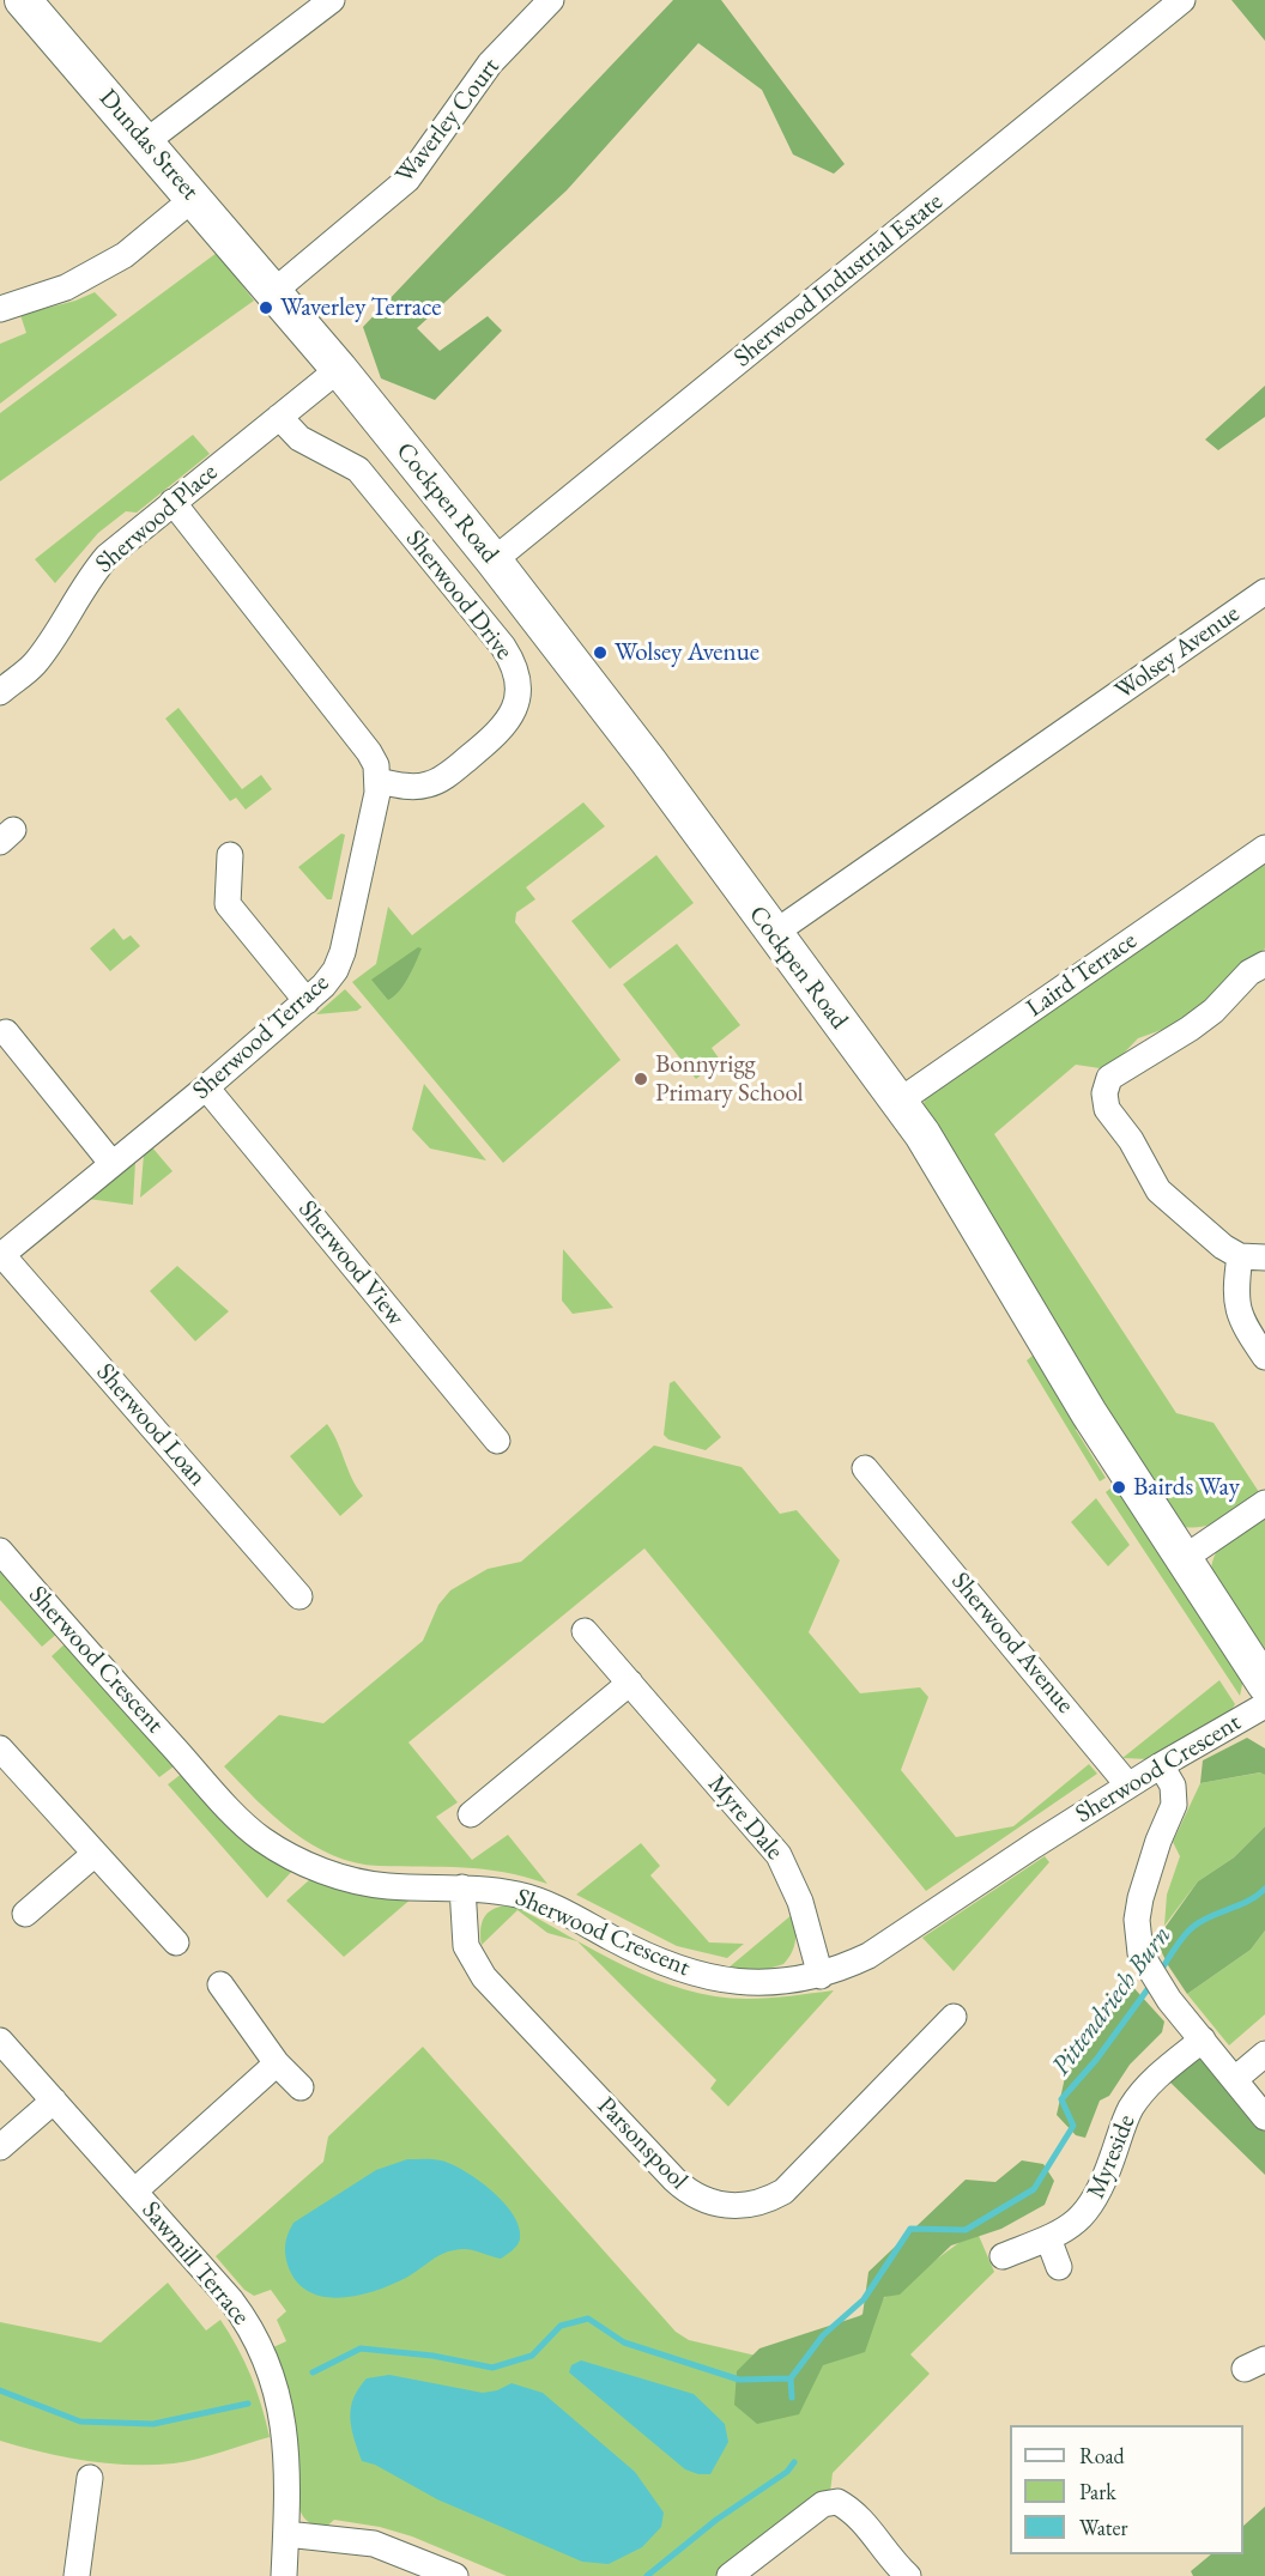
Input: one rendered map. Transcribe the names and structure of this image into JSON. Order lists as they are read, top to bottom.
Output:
{
  "streets": {
    "main road": ["Dundas Street", "Cockpen Road"],
    "street": [
      "Waverley Court",
      "Sherwood Industrial Estate",
      "Sherwood Place",
      "Sherwood Drive",
      "Wolsey Avenue",
      "Laird Terrace",
      "Sherwood Terrace",
      "Sherwood View",
      "Sherwood Loan",
      "Sherwood Avenue",
      "Sherwood Crescent",
      "Myre Dale",
      "Parsonspool",
      "Myreside",
      "Sawmill Terrace"
    ]
  },
  "crossings": [
    ["Waverley Court", "Dundas Street"],
    ["Waverley Court", "Cockpen Road"],
    ["Dundas Street", "Cockpen Road"],
    ["Sherwood Industrial Estate", "Cockpen Road"],
    ["Cockpen Road", "Sherwood Place"],
    ["Cockpen Road", "Wolsey Avenue"],
    ["Cockpen Road", "Laird Terrace"],
    ["Sherwood Place", "Sherwood Drive"],
    ["Sherwood Drive", "Sherwood Terrace"],
    ["Sherwood Terrace", "Sherwood View"],
    ["Sherwood Terrace", "Sherwood Loan"],
    ["Sherwood Avenue", "Sherwood Crescent"],
    ["Sherwood Crescent", "Myre Dale"],
    ["Sherwood Crescent", "Parsonspool"]
  ],
  "water": ["Pittendriech Burn"],
  "places": [
    "Waverley Terrace",
    "Wolsey Avenue",
    "Bonnyrigg Primary School",
    "Bairds Way"
  ],
  "legend": ["Road", "Park", "Water"]
}
